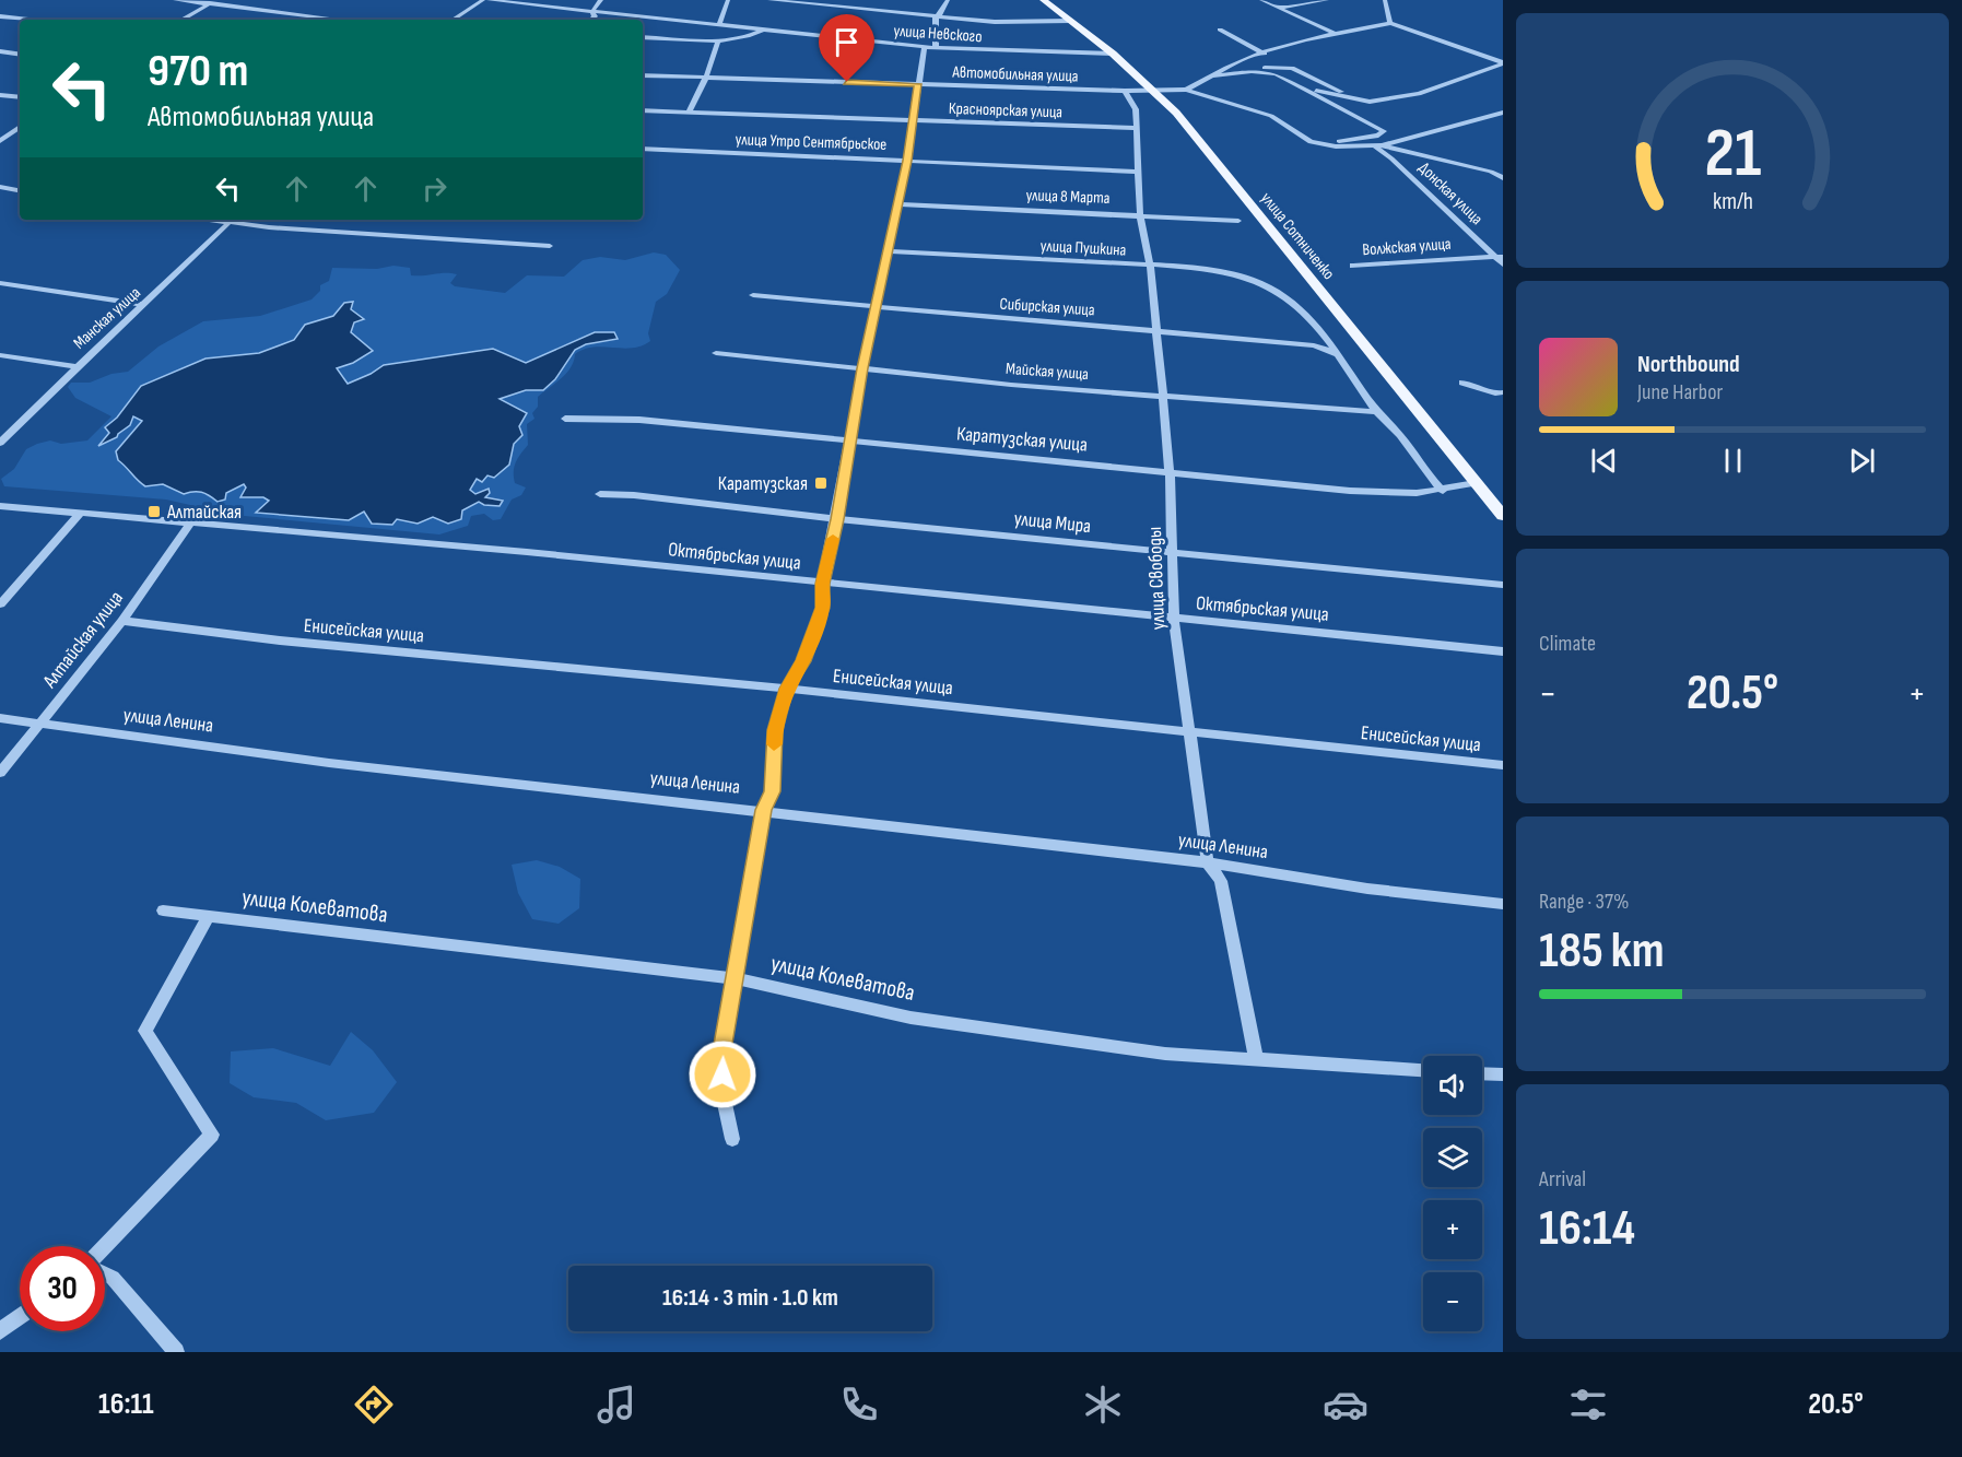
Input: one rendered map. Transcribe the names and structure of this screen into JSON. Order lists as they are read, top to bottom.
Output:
{
  "streets": {
    "main road": ["улица Сотниченко"],
    "street": [
      "улица Невского",
      "Автомобильная улица",
      "Красноярская улица",
      "улица Утро Сентябрьское",
      "Донская улица",
      "улица 8 Марта",
      "Волжская улица",
      "улица Пушкина",
      "Сибирская улица",
      "Манская улица",
      "Майская улица",
      "Каратузская улица",
      "улица Мира",
      "Октябрьская улица",
      "улица Свободы",
      "Енисейская улица",
      "Алтайская улица",
      "улица Ленина",
      "улица Колеватова"
    ]
  },
  "crossings": [
    ["улица Невского", "улица Сотниченко"],
    ["Автомобильная улица", "улица Сотниченко"],
    ["Автомобильная улица", "улица Свободы"],
    ["Красноярская улица", "улица Свободы"],
    ["улица Утро Сентябрьское", "улица Свободы"],
    ["Донская улица", "Волжская улица"],
    ["улица 8 Марта", "улица Свободы"],
    ["улица Сотниченко", "Каратузская улица"],
    ["улица Пушкина", "Сибирская улица"],
    ["улица Пушкина", "Майская улица"],
    ["улица Пушкина", "Каратузская улица"],
    ["улица Пушкина", "улица Свободы"],
    ["Сибирская улица", "улица Свободы"],
    ["Майская улица", "улица Свободы"],
    ["Каратузская улица", "улица Свободы"],
    ["улица Мира", "улица Свободы"],
    ["Октябрьская улица", "улица Свободы"],
    ["Октябрьская улица", "Алтайская улица"],
    ["улица Свободы", "Енисейская улица"],
    ["улица Свободы", "улица Ленина"],
    ["улица Свободы", "улица Колеватова"],
    ["Енисейская улица", "Алтайская улица"],
    ["Алтайская улица", "улица Ленина"]
  ],
  "places": {
    "transit": ["Каратузская", "Алтайская"]
  },
  "page": {
    "turn": ["970 m", "Автомобильная улица"],
    "song": ["Northbound", "June Harbor"],
    "tile": [
      "Climate",
      ["Range · 37%", "185 km"],
      ["Arrival", "16:14"]
    ],
    "heat": ["−", "20.5°", "+"],
    "map_buttons": ["+", "−"],
    "limit": "30",
    "trip": "16:14 · 3 min · 1.0 km",
    "tabs": ["16:11", "20.5°"],
    "gauge": ["21", "km/h"]
  }
}
